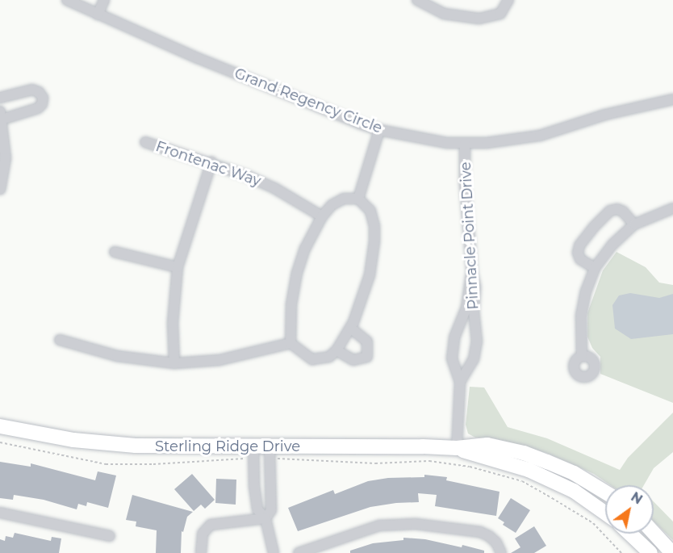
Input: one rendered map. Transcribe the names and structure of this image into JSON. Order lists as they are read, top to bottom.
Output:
{
  "streets": {
    "street": [
      "Grand Regency Circle",
      "Frontenac Way",
      "Pinnacle Point Drive",
      "Sterling Ridge Drive"
    ]
  },
  "crossings": [
    ["Grand Regency Circle", "Pinnacle Point Drive"],
    ["Pinnacle Point Drive", "Sterling Ridge Drive"]
  ],
  "north": "top right"
}
